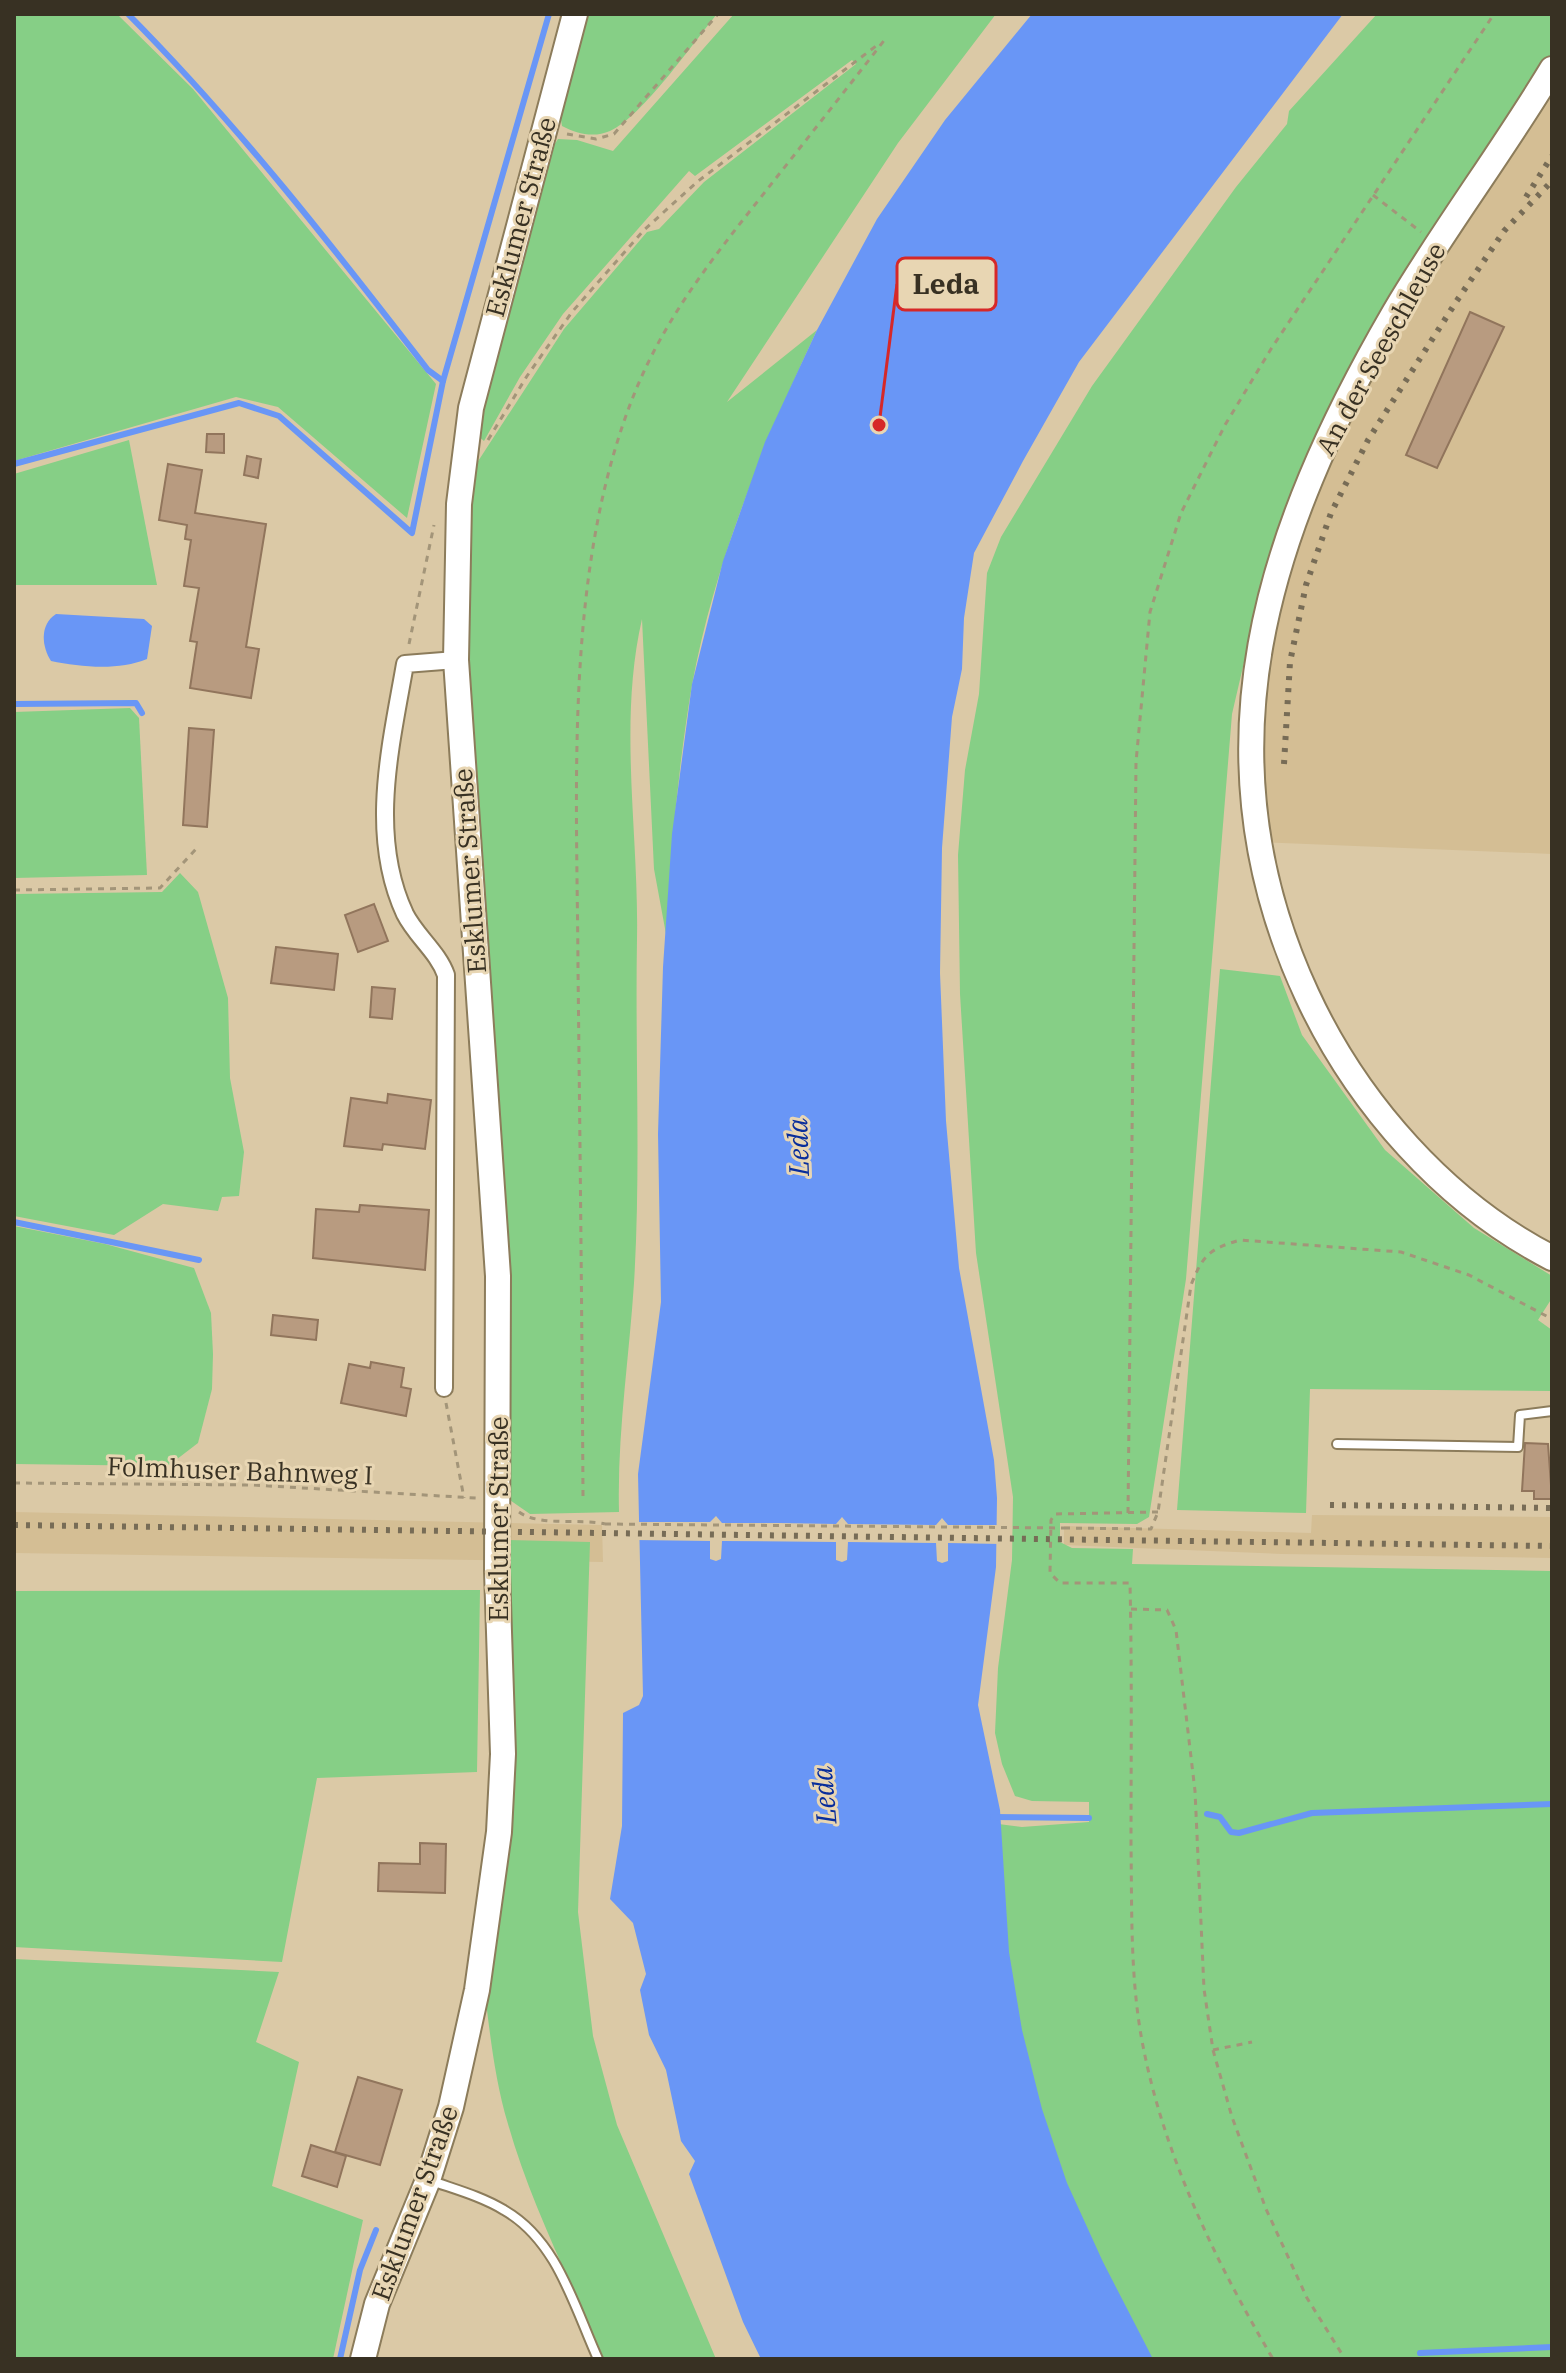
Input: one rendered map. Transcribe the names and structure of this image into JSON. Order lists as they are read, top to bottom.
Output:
{
  "streets": {
    "street": ["Esklumer Straße", "An der Seeschleuse"],
    "path": ["Folmhuser Bahnweg I"]
  },
  "crossings": [
    ["Esklumer Straße", "Folmhuser Bahnweg I"]
  ],
  "water": ["Leda"],
  "places": ["Leda"]
}
